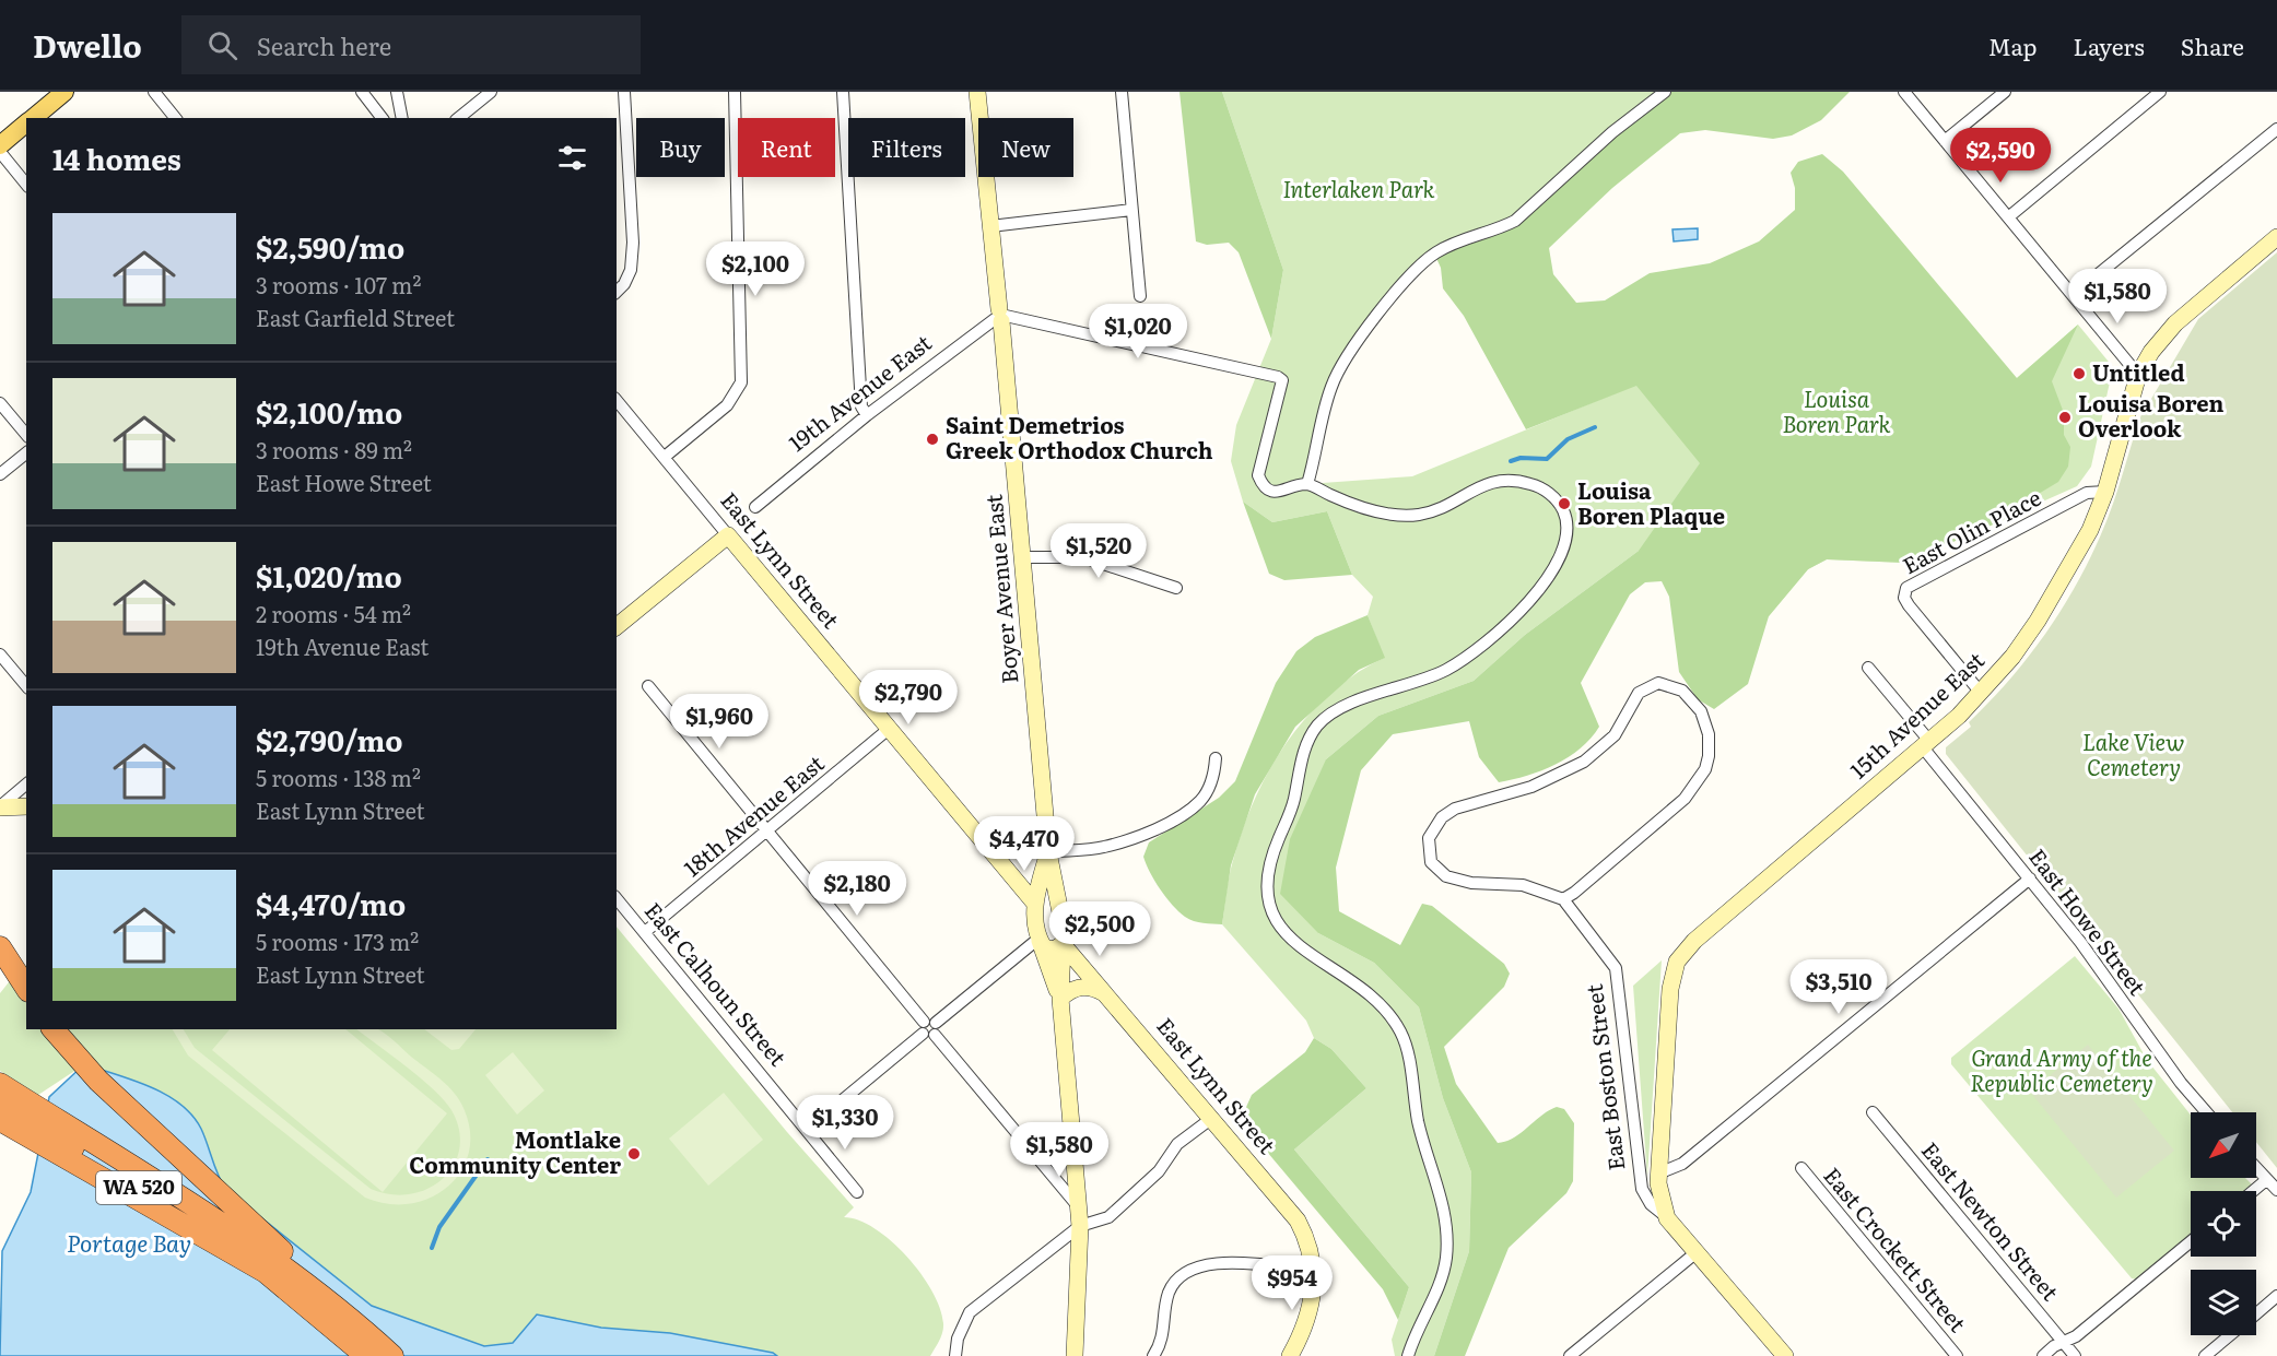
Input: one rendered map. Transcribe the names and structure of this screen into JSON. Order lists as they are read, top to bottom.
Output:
{
  "streets": {
    "highway": ["WA 520"],
    "street": [
      "19th Avenue East",
      "East Olin Place",
      "East Lynn Street",
      "Boyer Avenue East",
      "15th Avenue East",
      "18th Avenue East",
      "East Howe Street",
      "East Calhoun Street",
      "East Boston Street",
      "East Newton Street",
      "East Crockett Street"
    ]
  },
  "crossings": [
    ["19th Avenue East", "Boyer Avenue East"],
    ["East Olin Place", "15th Avenue East"],
    ["East Lynn Street", "Boyer Avenue East"],
    ["East Lynn Street", "18th Avenue East"],
    ["15th Avenue East", "East Howe Street"],
    ["15th Avenue East", "East Boston Street"],
    ["18th Avenue East", "East Calhoun Street"]
  ],
  "water": ["Portage Bay"],
  "parks": [
    "Interlaken Park",
    "Louisa Boren Park",
    "Lake View Cemetery",
    "Grand Army of the Republic Cemetery"
  ],
  "places": [
    "Untitled",
    "Louisa Boren Overlook",
    "Saint Demetrios Greek Orthodox Church",
    "Louisa Boren Plaque",
    "Montlake Community Center"
  ],
  "north": "bottom left",
  "page": {
    "header": "Dwello",
    "search": "Search here",
    "nav": ["Map", "Layers", "Share"],
    "chip": [
      "Buy",
      "Rent",
      "Filters",
      "New"
    ],
    "heading": "14 homes",
    "price": [
      "$2,590",
      "$2,100",
      "$1,580",
      "$1,020",
      "$1,520",
      "$2,790",
      "$1,960",
      "$4,470",
      "$2,180",
      "$2,500",
      "$3,510",
      "$1,330",
      "$1,580",
      "$954"
    ],
    "list": [
      {
        "name": "$2,590/mo",
        "note": "3 rooms · 107 m² · East Garfield Street"
      },
      {
        "name": "$2,100/mo",
        "note": "3 rooms · 89 m² · East Howe Street"
      },
      {
        "name": "$1,020/mo",
        "note": "2 rooms · 54 m² · 19th Avenue East"
      },
      {
        "name": "$2,790/mo",
        "note": "5 rooms · 138 m² · East Lynn Street"
      },
      {
        "name": "$4,470/mo",
        "note": "5 rooms · 173 m² · East Lynn Street"
      }
    ]
  }
}
